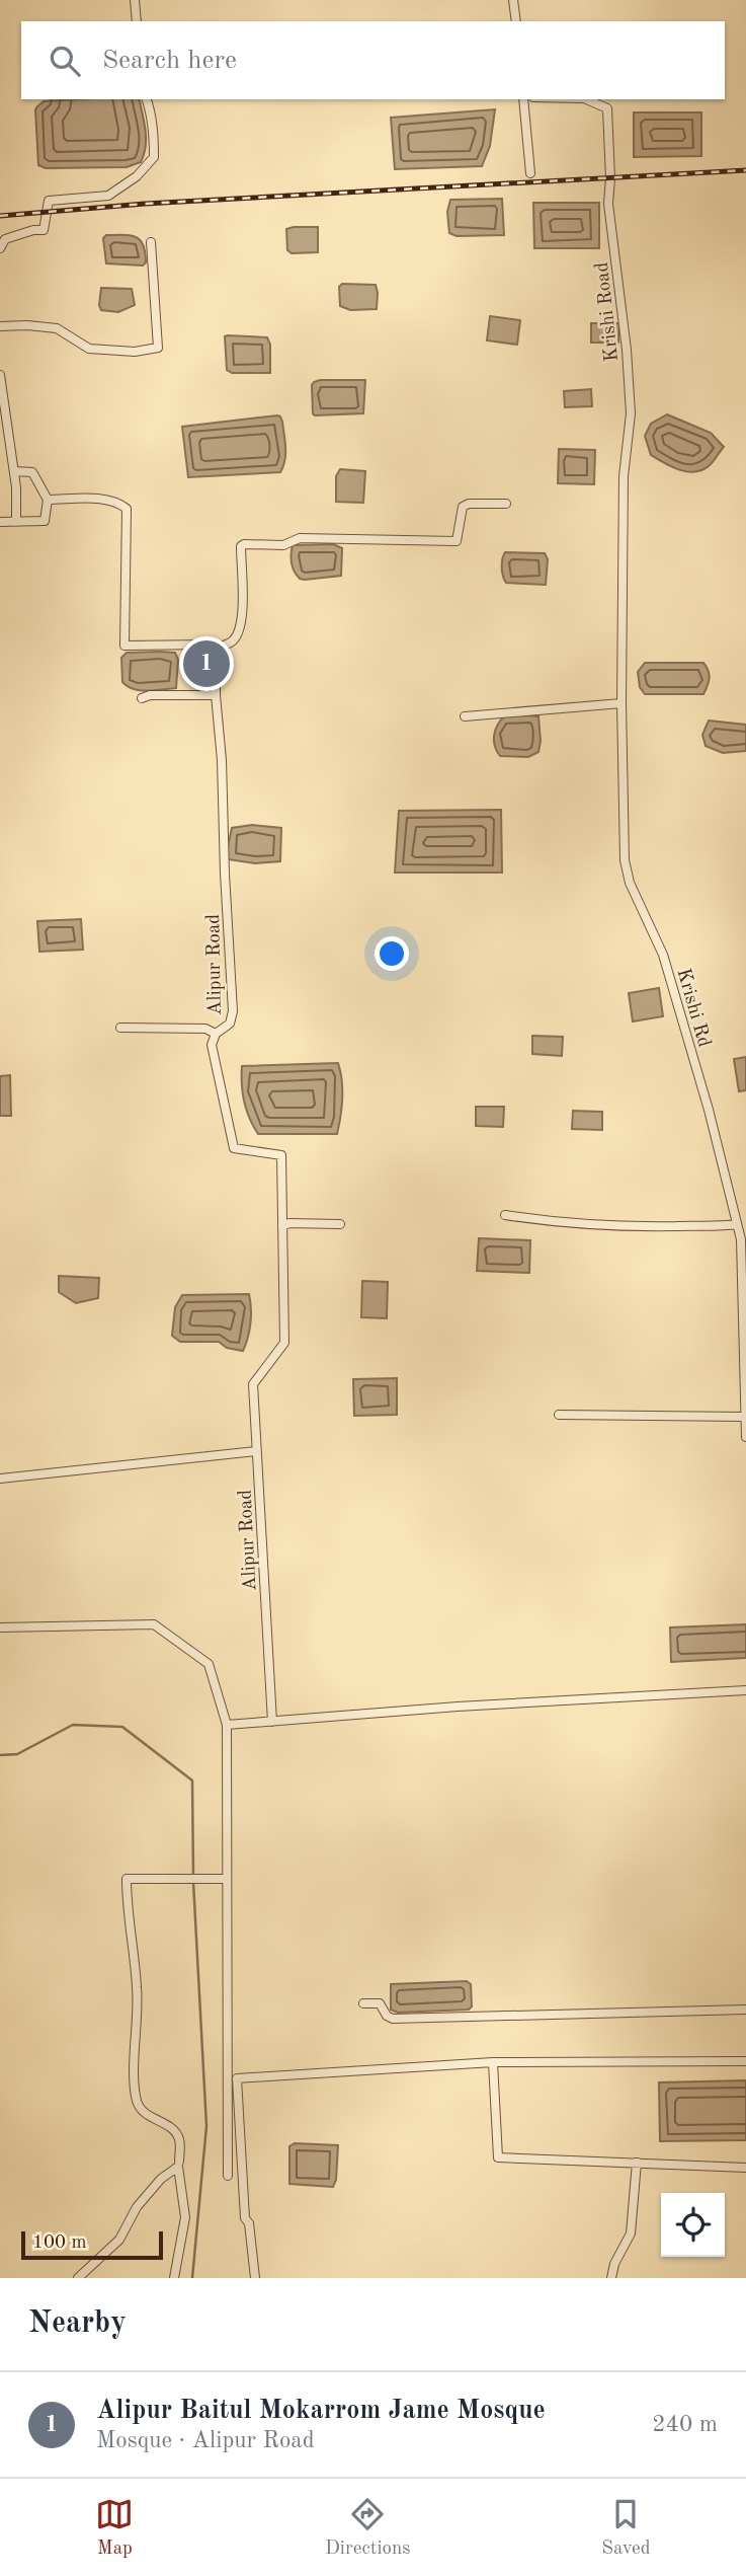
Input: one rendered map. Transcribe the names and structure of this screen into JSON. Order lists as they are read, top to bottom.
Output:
{
  "streets": {
    "street": ["Krishi Road", "Alipur Road", "Krishi Rd"]
  },
  "crossings": [
    ["Krishi Road", "Krishi Rd"]
  ],
  "scale_bar": "100 m",
  "page": {
    "search": "Search here",
    "pins": "1",
    "scale": "100 m",
    "heading": "Nearby",
    "list": [
      {
        "mark": "1",
        "name": "Alipur Baitul Mokarrom Jame Mosque",
        "note": "Mosque · Alipur Road",
        "value": "240 m"
      }
    ],
    "nav": ["Map", "Directions", "Saved"]
  }
}
